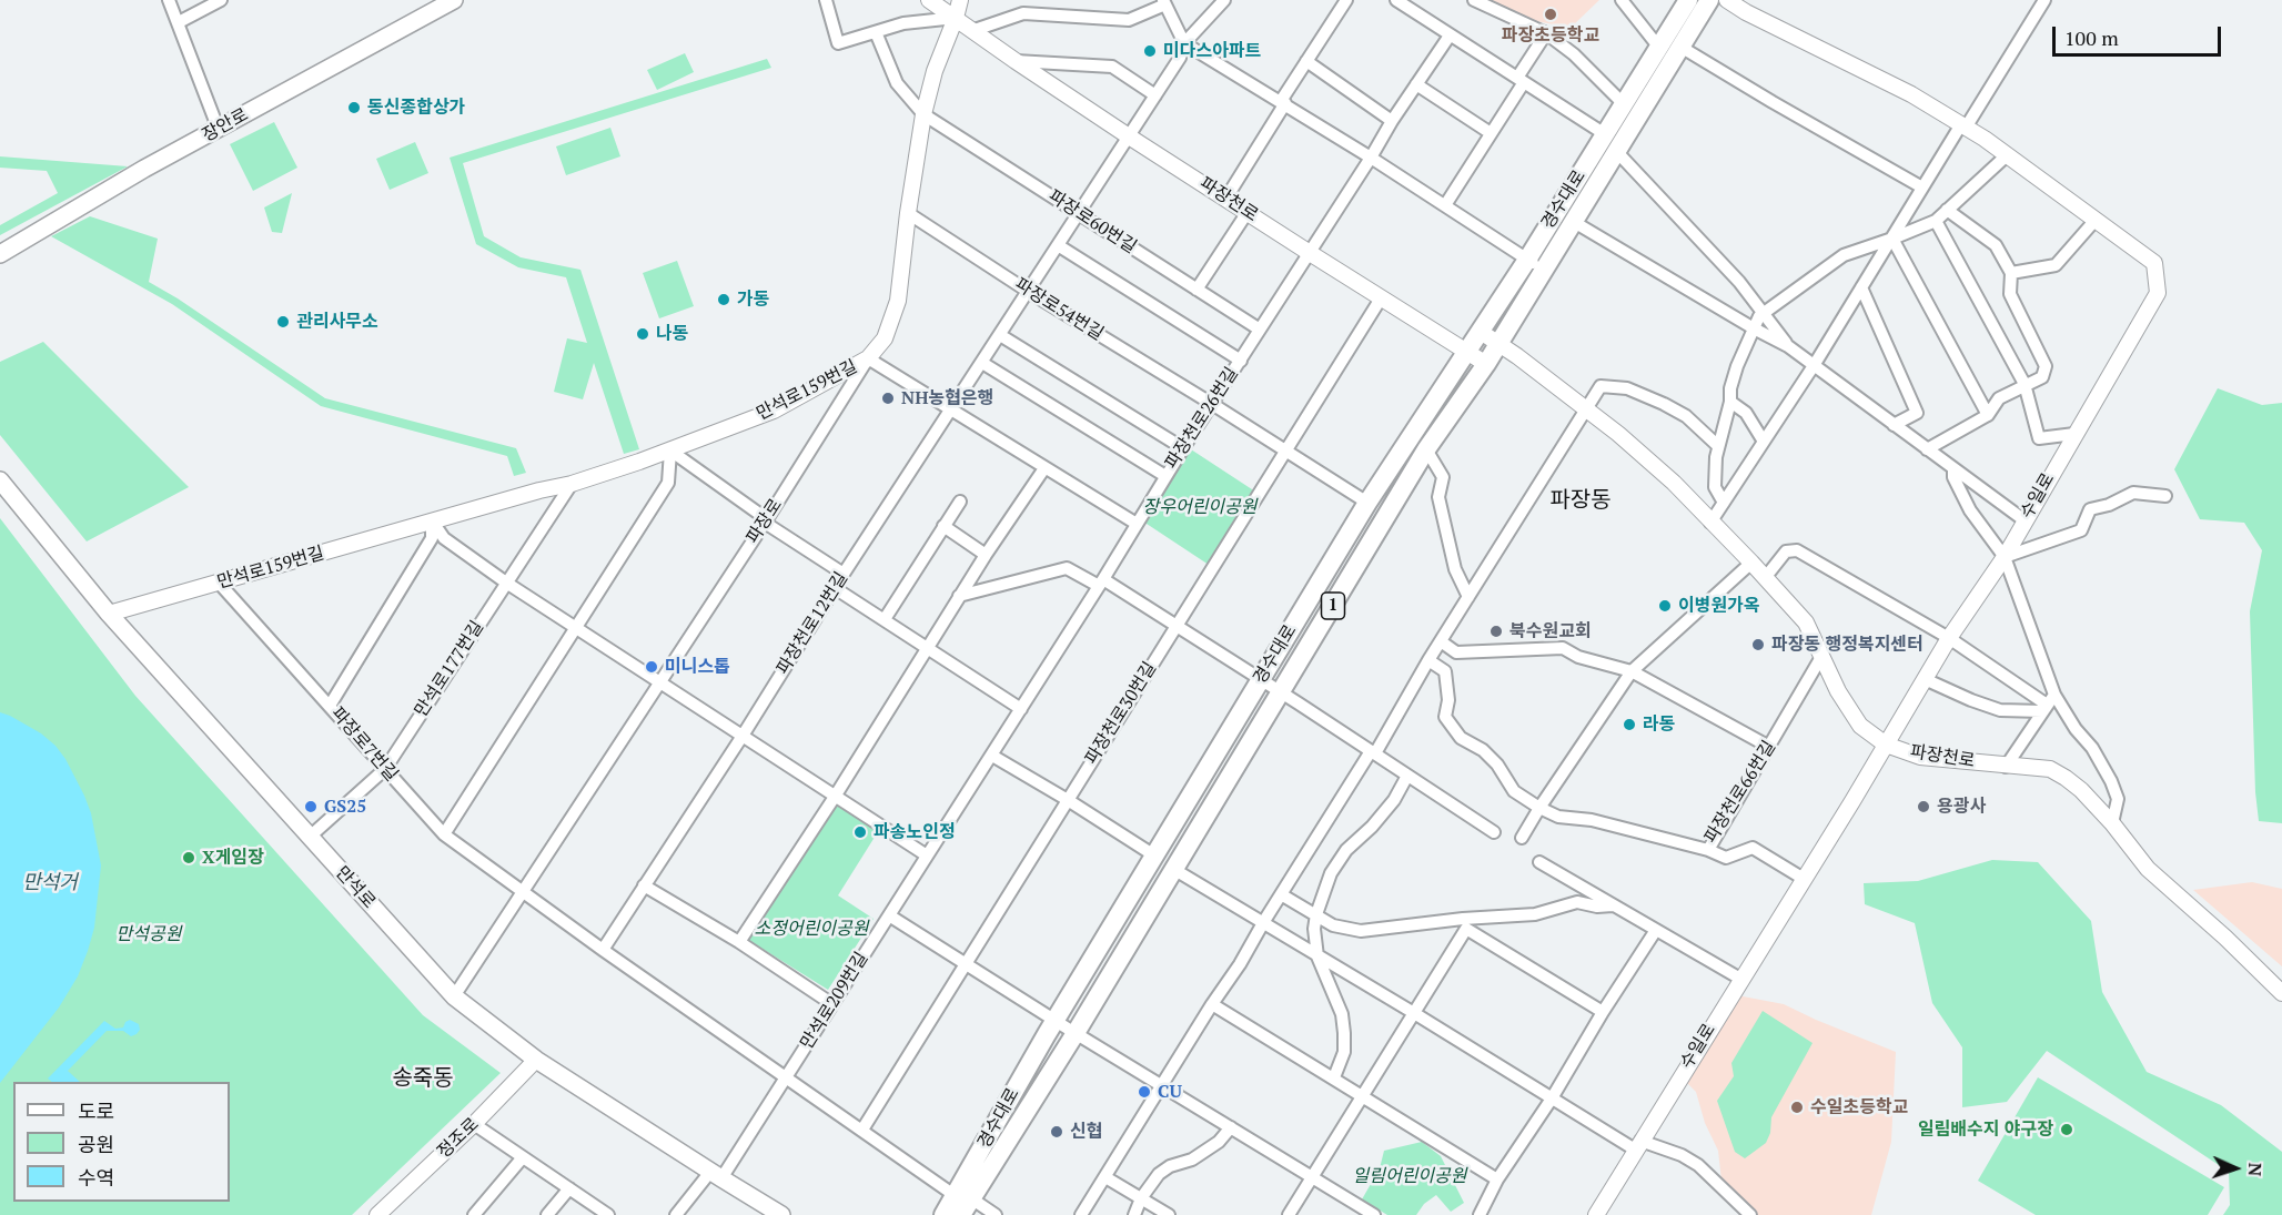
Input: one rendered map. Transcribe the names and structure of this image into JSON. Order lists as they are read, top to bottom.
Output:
{
  "streets": {
    "main road": [
      "장안로",
      "경수대로",
      "1",
      "만석로"
    ],
    "street": [
      "파장천로",
      "파장로60번길",
      "파장로54번길",
      "만석로159번길",
      "파장천로26번길",
      "수일로",
      "파장로",
      "파장천로12번길",
      "만석로177번길",
      "파장천로30번길",
      "파장로7번길",
      "파장천로66번길",
      "만석로209번길",
      "정조로"
    ]
  },
  "crossings": [
    ["파장천로", "경수대로"],
    ["파장천로", "파장천로26번길"],
    ["파장천로", "수일로"],
    ["파장천로", "파장로"],
    ["파장천로", "파장천로12번길"],
    ["파장천로", "파장천로30번길"],
    ["파장천로", "파장천로66번길"],
    ["경수대로", "파장로54번길"],
    ["경수대로", "파장로7번길"],
    ["파장로60번길", "파장천로26번길"],
    ["파장로60번길", "파장로"],
    ["파장로60번길", "파장천로12번길"],
    ["파장로54번길", "파장천로26번길"],
    ["파장로54번길", "파장로"],
    ["파장로54번길", "파장천로12번길"],
    ["파장로54번길", "파장천로30번길"],
    ["만석로159번길", "파장로"],
    ["만석로159번길", "만석로177번길"],
    ["만석로159번길", "파장로7번길"],
    ["만석로159번길", "만석로"],
    ["파장천로26번길", "만석로209번길"],
    ["파장로", "파장로7번길"],
    ["파장로", "만석로"],
    ["파장천로12번길", "파장로7번길"],
    ["만석로177번길", "파장로7번길"],
    ["만석로177번길", "만석로"],
    ["파장천로30번길", "파장로7번길"],
    ["파장로7번길", "만석로209번길"],
    ["만석로", "만석로209번길"],
    ["만석로", "정조로"]
  ],
  "districts": ["파장동", "송죽동"],
  "water": ["만석거"],
  "parks": [
    "장우어린이공원",
    "소정어린이공원",
    "만석공원",
    "일림어린이공원"
  ],
  "places": [
    "파장초등학교",
    "미다스아파트",
    "동신종합상가",
    "가동",
    "관리사무소",
    "나동",
    "NH농협은행",
    "이병원가옥",
    "북수원교회",
    "파장동 행정복지센터",
    "미니스톱",
    "라동",
    "GS25",
    "용광사",
    "파송노인정",
    "X게임장",
    "CU",
    "수일초등학교",
    "일림배수지 야구장",
    "신협"
  ],
  "legend": ["도로", "공원", "수역"],
  "scale_bar": "100 m",
  "north": "right"
}
